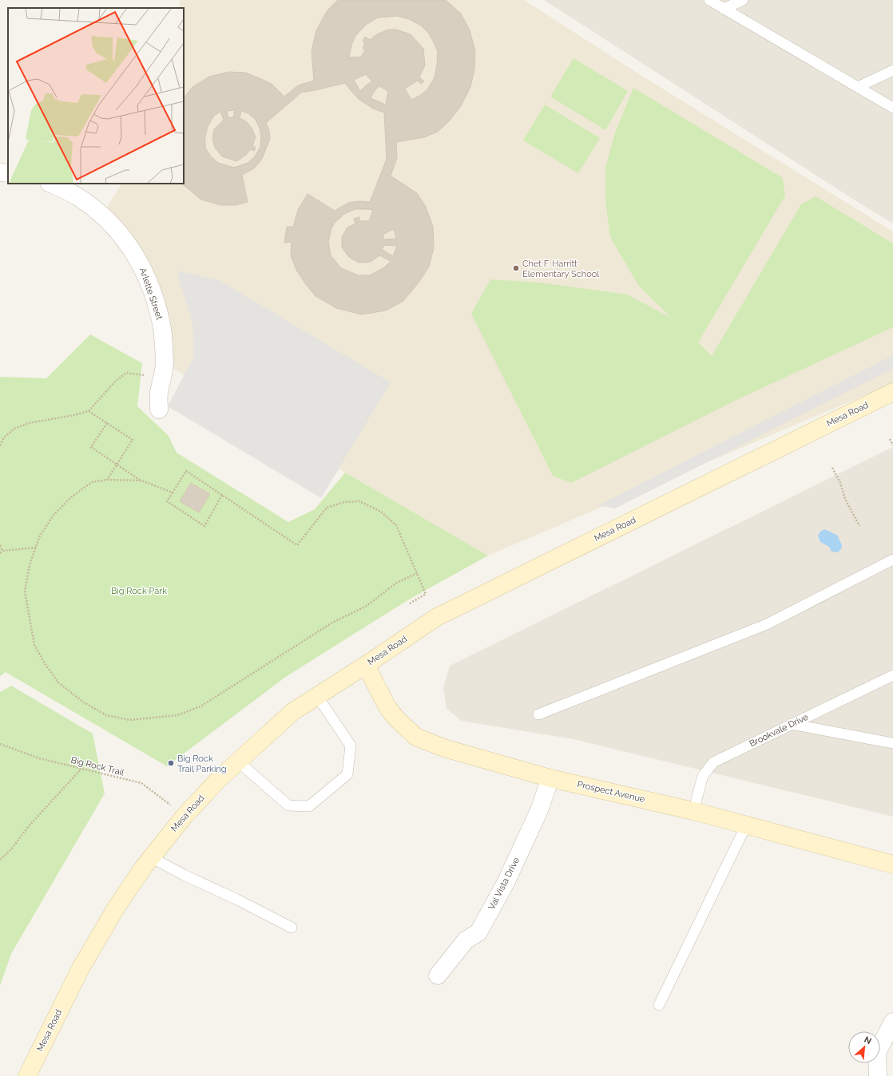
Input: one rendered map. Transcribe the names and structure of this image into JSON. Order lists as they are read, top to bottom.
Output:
{
  "streets": {
    "street": [
      "Arlette Street",
      "Mesa Road",
      "Prospect Avenue",
      "Val Vista Drive"
    ],
    "lane": ["Brookvale Drive"],
    "path": ["Big Rock Trail"]
  },
  "crossings": [
    ["Mesa Road", "Big Rock Trail"],
    ["Mesa Road", "Prospect Avenue"],
    ["Brookvale Drive", "Prospect Avenue"],
    ["Prospect Avenue", "Val Vista Drive"]
  ],
  "parks": ["Big Rock Park"],
  "places": ["Chet F. Harritt Elementary School", "Big Rock Trail Parking"],
  "north": "top right"
}
